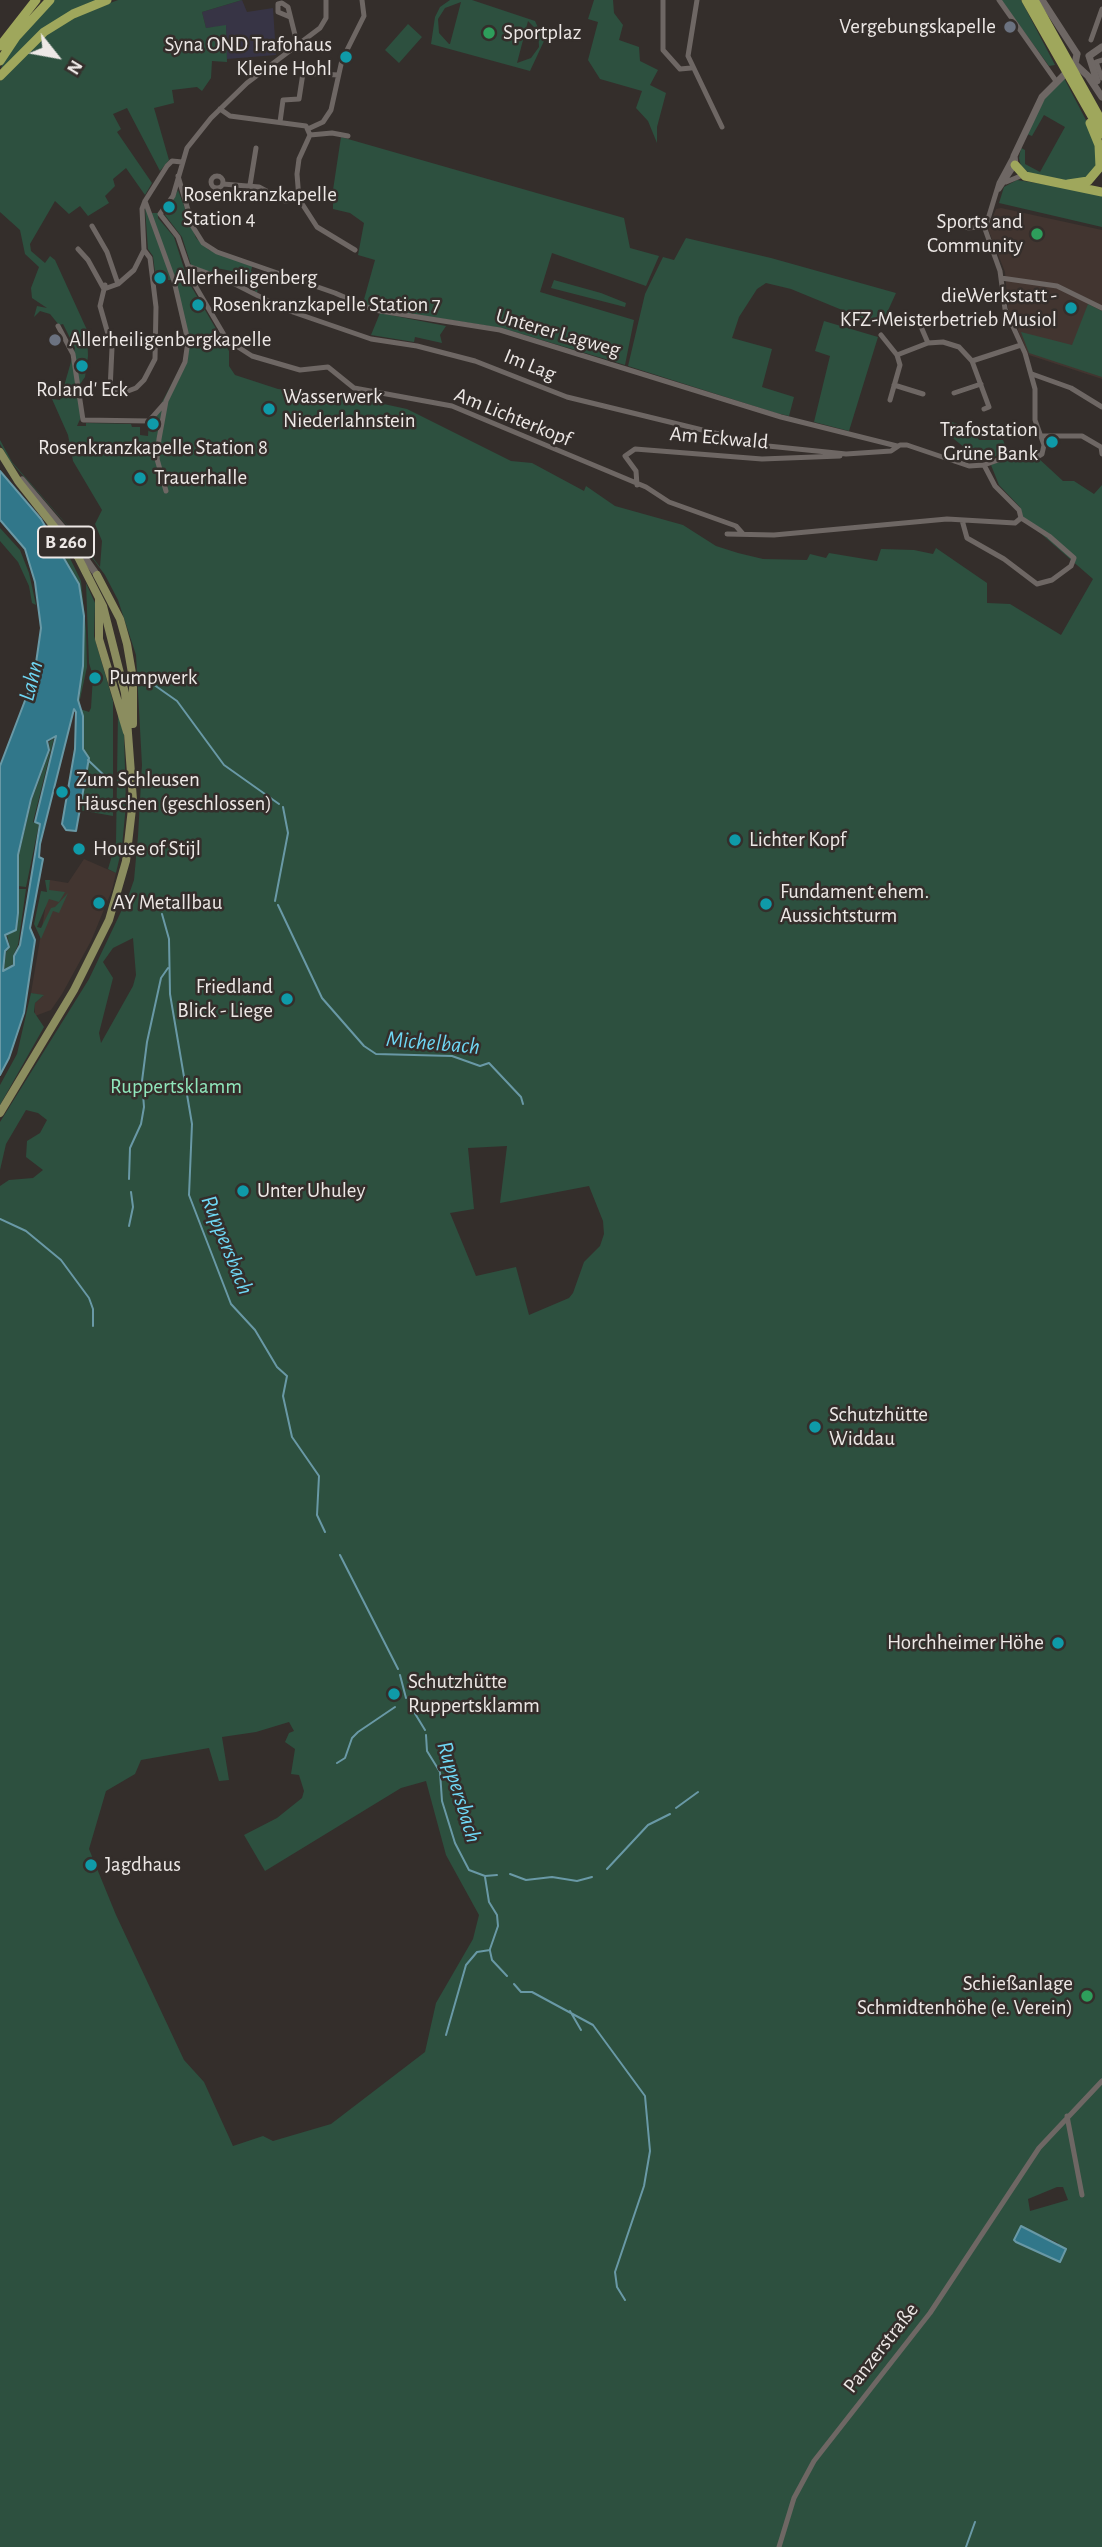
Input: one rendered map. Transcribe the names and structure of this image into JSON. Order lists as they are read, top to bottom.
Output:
{
  "streets": {
    "main road": ["B 260"],
    "street": [
      "Unterer Lagweg",
      "Im Lag",
      "Am Lichterkopf",
      "Am Eckwald",
      "Panzerstraße"
    ]
  },
  "crossings": [
    ["Unterer Lagweg", "Im Lag"],
    ["Im Lag", "Am Lichterkopf"],
    ["Im Lag", "Am Eckwald"],
    ["Am Lichterkopf", "Am Eckwald"]
  ],
  "water": ["Lahn", "Michelbach", "Ruppersbach"],
  "parks": ["Ruppertsklamm"],
  "places": [
    "Vergebungskapelle",
    "Sportplaz",
    "Syna OND Trafohaus Kleine Hohl",
    "Rosenkranzkapelle Station 4",
    "Sports and Community",
    "Allerheiligenberg",
    "Rosenkranzkapelle Station 7",
    "dieWerkstatt - KFZ-Meisterbetrieb Musiol",
    "Allerheiligenbergkapelle",
    "Roland' Eck",
    "Wasserwerk Niederlahnstein",
    "Rosenkranzkapelle Station 8",
    "Trafostation Grüne Bank",
    "Trauerhalle",
    "Pumpwerk",
    "Zum Schleusen Häuschen (geschlossen)",
    "Lichter Kopf",
    "House of Stijl",
    "AY Metallbau",
    "Fundament ehem. Aussichtsturm",
    "Friedland Blick - Liege",
    "Unter Uhuley",
    "Schutzhütte Widdau",
    "Horchheimer Höhe",
    "Schutzhütte Ruppertsklamm",
    "Jagdhaus",
    "Schießanlage Schmidtenhöhe (e. Verein)"
  ],
  "north": "bottom right"
}
